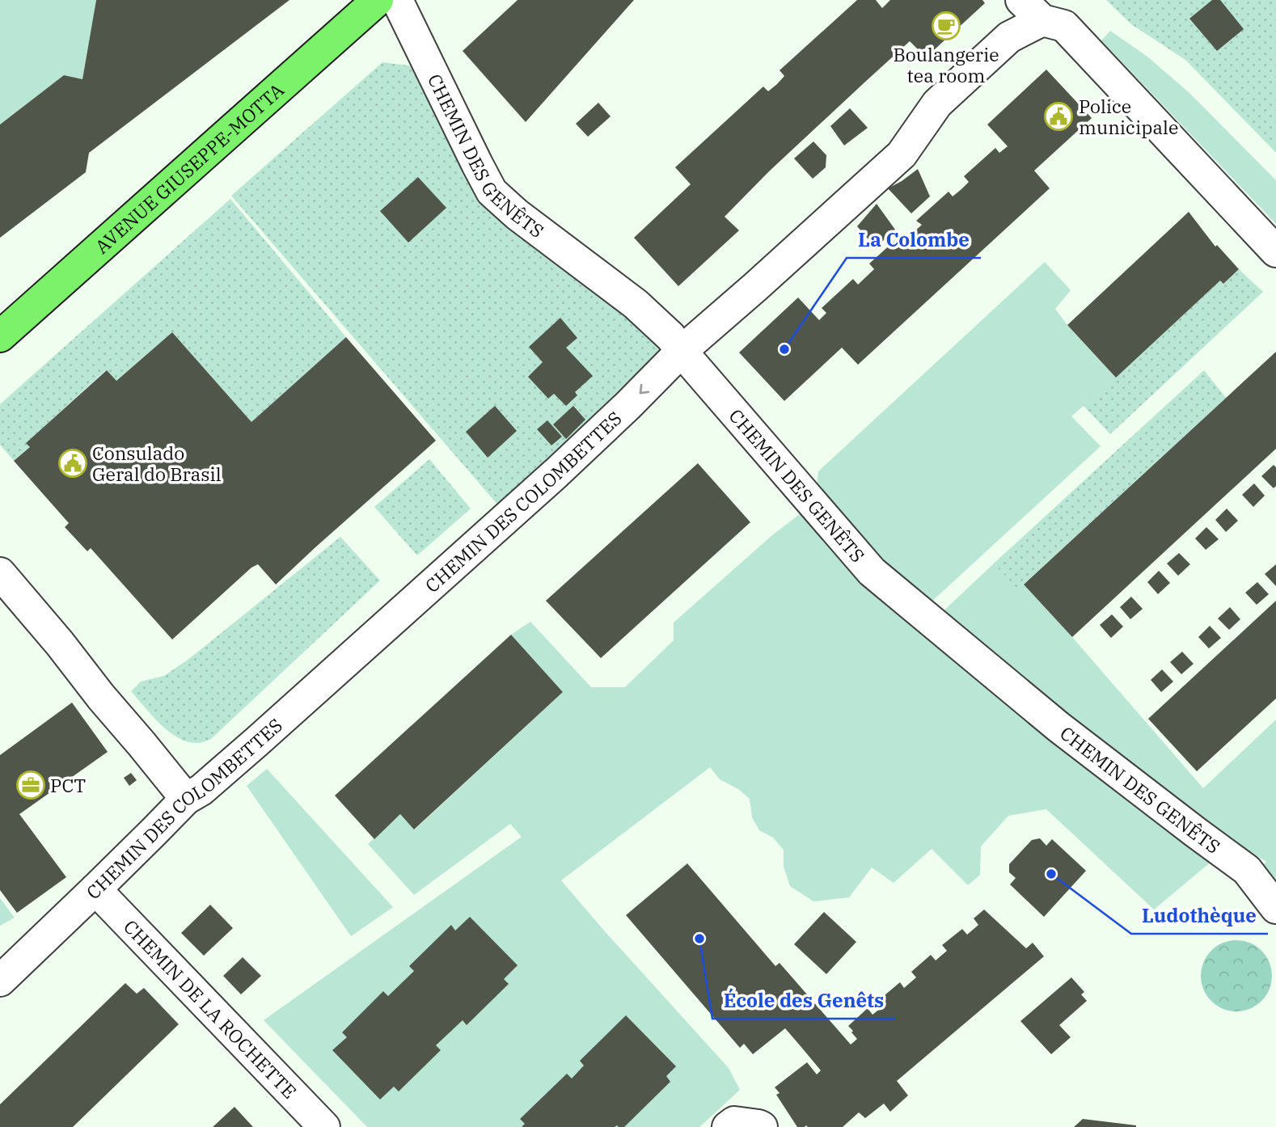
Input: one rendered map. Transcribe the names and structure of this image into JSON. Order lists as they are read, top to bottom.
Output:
{
  "streets": {
    "main road": ["AVENUE GIUSEPPE-MOTTA"],
    "street": ["CHEMIN DES GENÊTS", "CHEMIN DES COLOMBETTES", "CHEMIN DE LA ROCHETTE"]
  },
  "crossings": [
    ["CHEMIN DES GENÊTS", "CHEMIN DES COLOMBETTES"],
    ["CHEMIN DES COLOMBETTES", "CHEMIN DE LA ROCHETTE"]
  ],
  "one_way": ["CHEMIN DES COLOMBETTES"],
  "places": {
    "cafe": ["Boulangerie tea room"],
    "public building": ["Police municipale", "Consulado Geral do Brasil"],
    "other": ["La Colombe", "Ludothèque", "École des Genêts"],
    "office": ["PCT"]
  }
}
